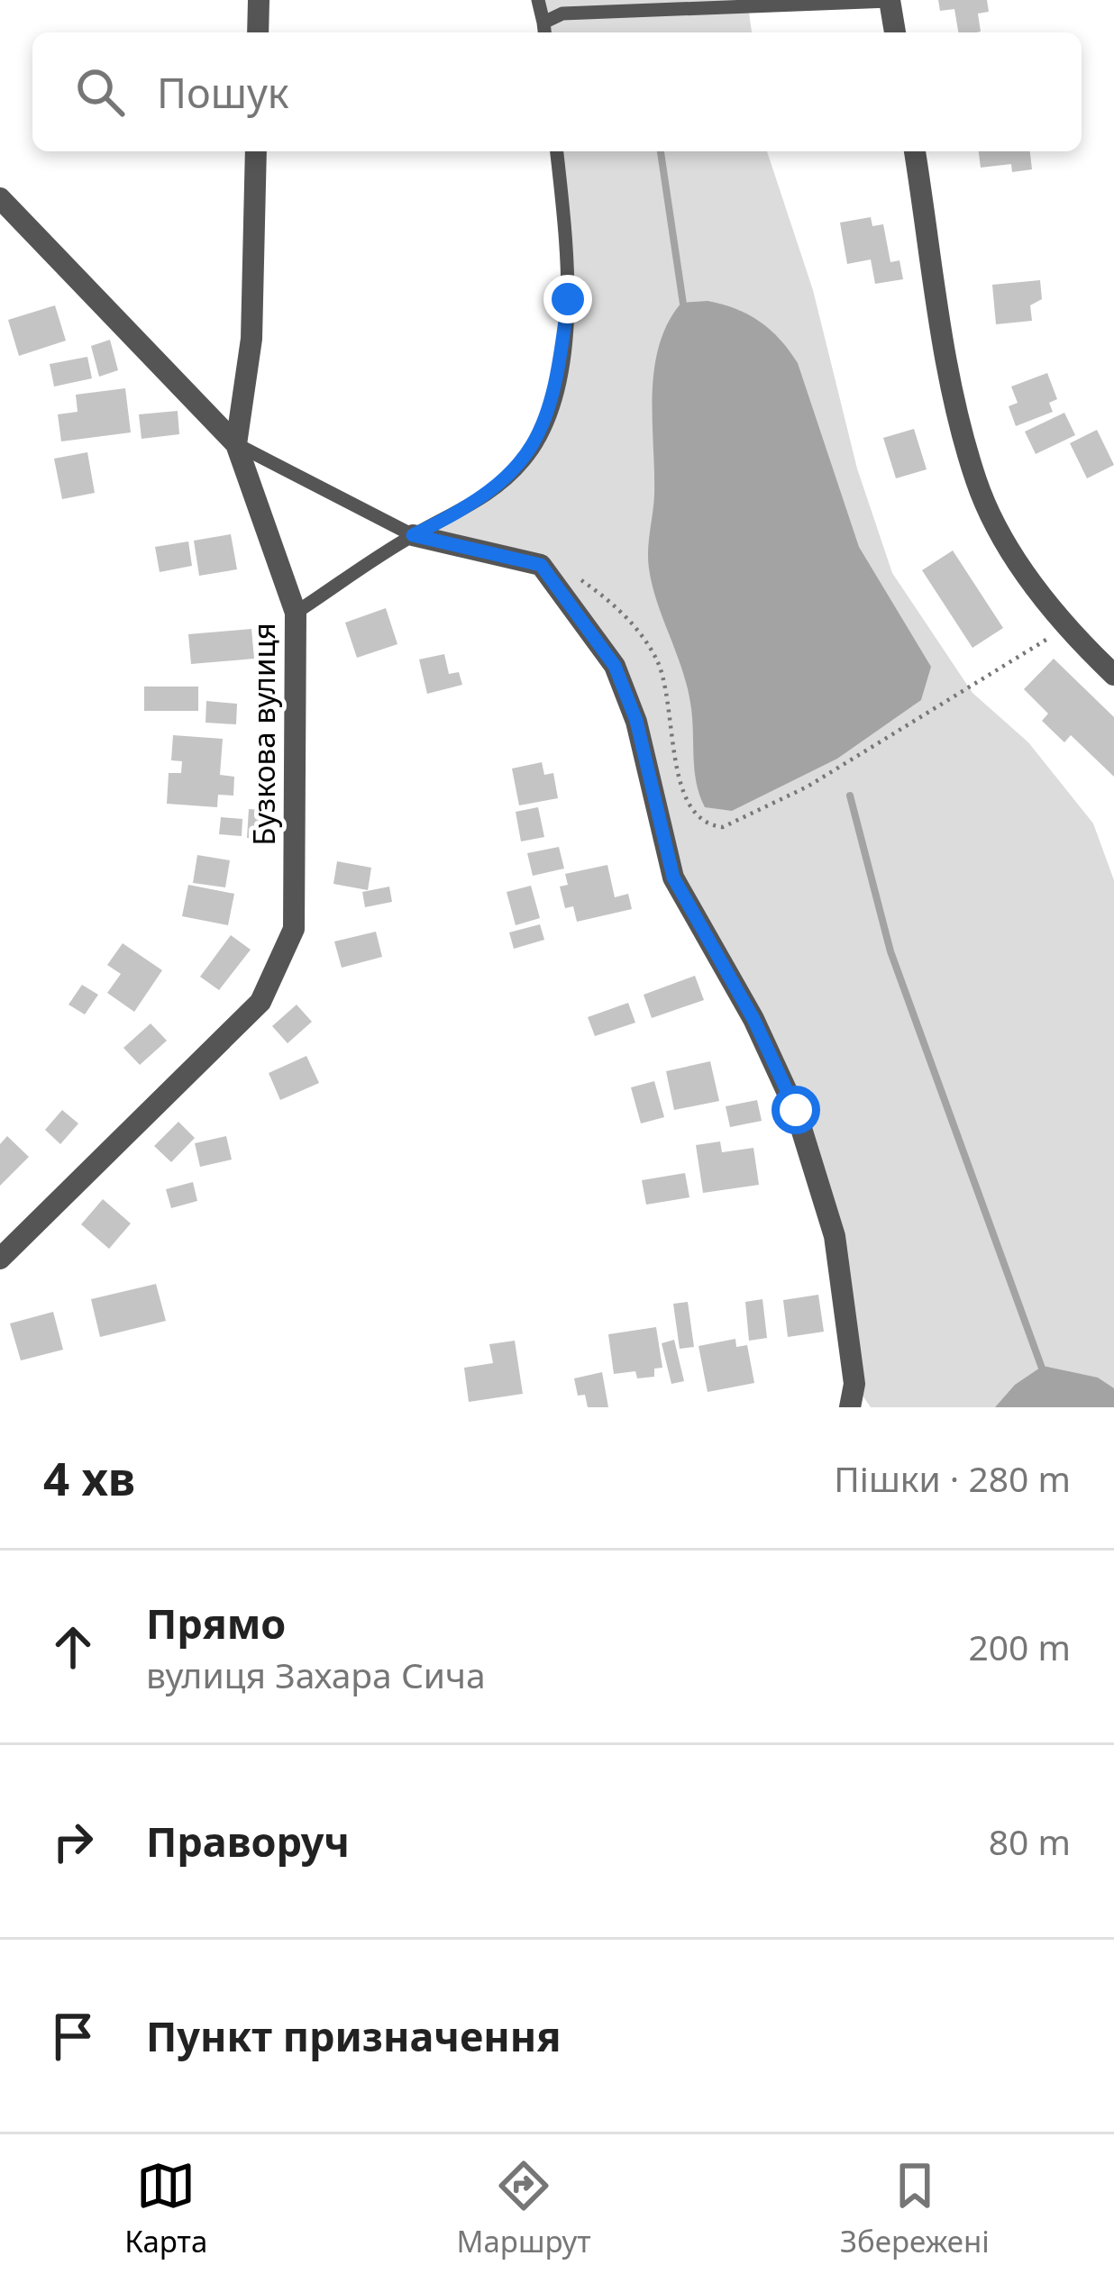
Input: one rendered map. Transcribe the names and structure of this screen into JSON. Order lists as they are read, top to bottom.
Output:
{
  "streets": {
    "street": ["Бузкова вулиця"]
  },
  "page": {
    "search": "Пошук",
    "heading": ["4 хв", "Пішки · 280 m"],
    "list": [
      ["Прямо", "вулиця Захара Сича", "200 m"],
      ["Праворуч", "80 m"],
      "Пункт призначення"
    ],
    "nav": ["Карта", "Маршрут", "Збережені"]
  }
}
